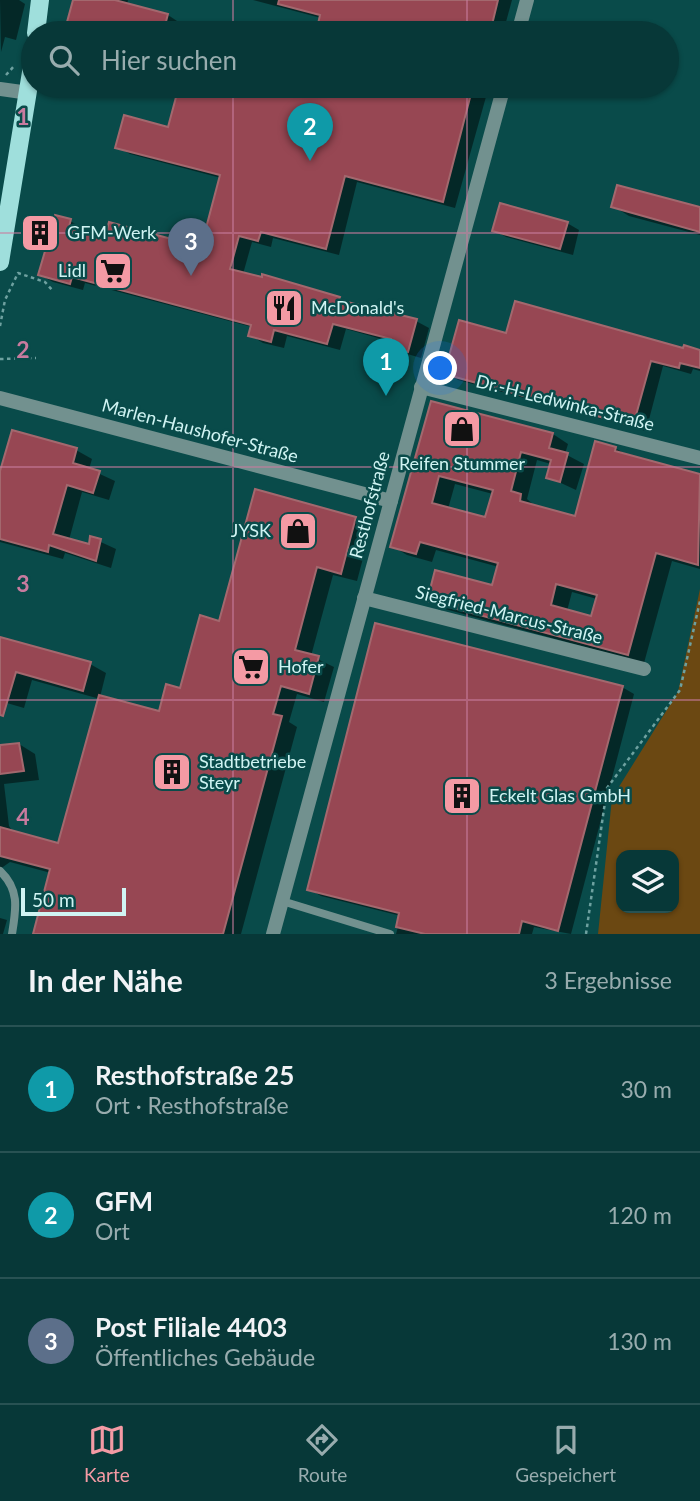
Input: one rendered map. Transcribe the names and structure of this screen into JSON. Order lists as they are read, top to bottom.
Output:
{
  "streets": {
    "street": [
      "Dr.-H-Ledwinka-Straße",
      "Marlen-Haushofer-Straße",
      "Resthofstraße",
      "Siegfried-Marcus-Straße"
    ]
  },
  "crossings": [
    ["Dr.-H-Ledwinka-Straße", "Resthofstraße"],
    ["Marlen-Haushofer-Straße", "Resthofstraße"],
    ["Resthofstraße", "Siegfried-Marcus-Straße"]
  ],
  "places": {
    "building": ["GFM-Werk", "Stadtbetriebe Steyr", "Eckelt Glas GmbH"],
    "supermarket": ["Lidl", "Hofer"],
    "restaurant": ["McDonald's"],
    "shop": ["Reifen Stummer", "JYSK"]
  },
  "scale_bar": "50 m",
  "page": {
    "search": "Hier suchen",
    "pins": ["2", "3", "1"],
    "scale": "50 m",
    "heading": ["In der Nähe", "3 Ergebnisse"],
    "list": [
      {
        "mark": "1",
        "name": "Resthofstraße 25",
        "note": "Ort · Resthofstraße",
        "value": "30 m"
      },
      {
        "mark": "2",
        "name": "GFM",
        "note": "Ort",
        "value": "120 m"
      },
      {
        "mark": "3",
        "name": "Post Filiale 4403",
        "note": "Öffentliches Gebäude",
        "value": "130 m"
      }
    ],
    "nav": ["Karte", "Route", "Gespeichert"]
  },
  "grid": {
    "rows": [
      "1",
      "2",
      "3",
      "4"
    ]
  }
}
